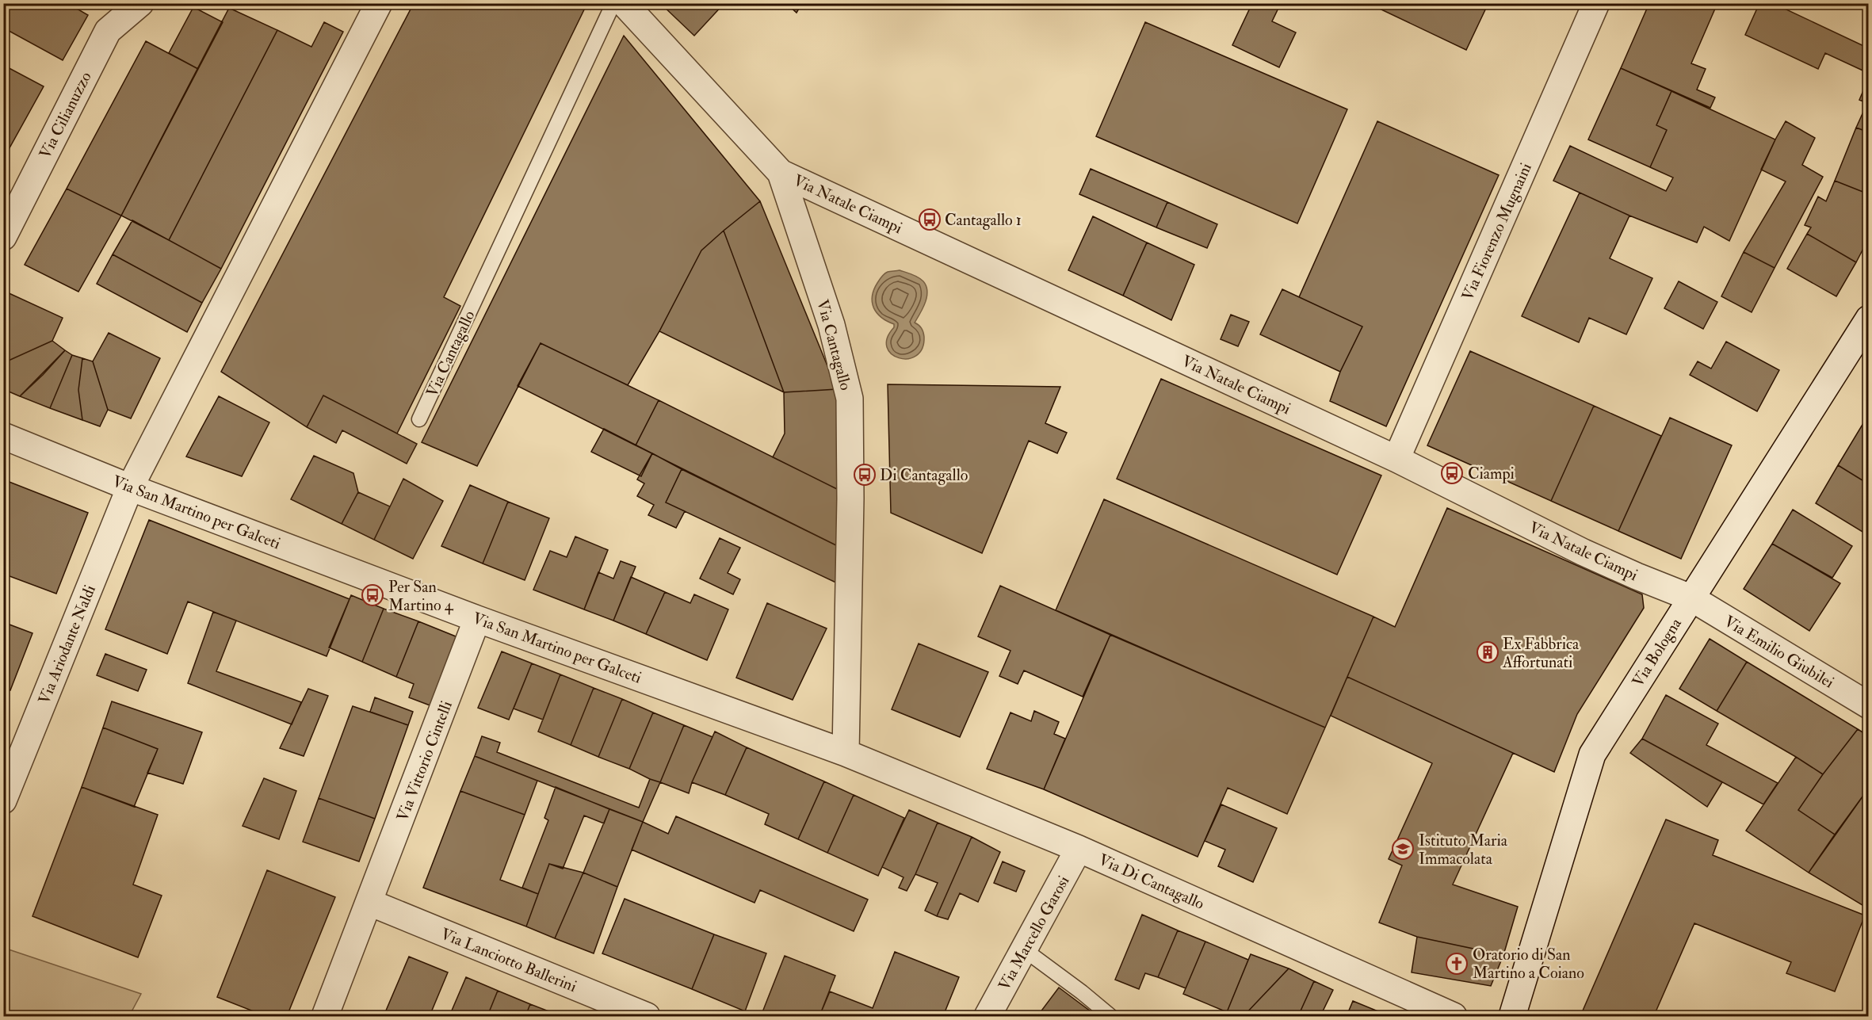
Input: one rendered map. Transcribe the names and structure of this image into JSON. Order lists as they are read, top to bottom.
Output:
{
  "streets": {
    "street": [
      "Via Cilianuzzo",
      "Via Natale Ciampi",
      "Via Fiorenzo Mugnaini",
      "Via Cantagallo",
      "Via San Martino per Galceti",
      "Via Ariodante Naldi",
      "Via Emilio Giubilei",
      "Via Bologna",
      "Via Vittorio Cintelli",
      "Via Di Cantagallo",
      "Via Marcello Garosi",
      "Via Lanciotto Ballerini"
    ]
  },
  "crossings": [
    ["Via Natale Ciampi", "Via Fiorenzo Mugnaini"],
    ["Via Natale Ciampi", "Via Cantagallo"],
    ["Via Natale Ciampi", "Via Emilio Giubilei"],
    ["Via Natale Ciampi", "Via Bologna"],
    ["Via Cantagallo", "Via San Martino per Galceti"],
    ["Via Cantagallo", "Via Di Cantagallo"],
    ["Via San Martino per Galceti", "Via Ariodante Naldi"],
    ["Via San Martino per Galceti", "Via Vittorio Cintelli"],
    ["Via San Martino per Galceti", "Via Di Cantagallo"],
    ["Via Emilio Giubilei", "Via Bologna"],
    ["Via Vittorio Cintelli", "Via Lanciotto Ballerini"],
    ["Via Di Cantagallo", "Via Marcello Garosi"]
  ],
  "places": {
    "bus stop": [
      "Cantagallo 1",
      "Ciampi",
      "Di Cantagallo",
      "Per San Martino 4"
    ],
    "building": ["Ex Fabbrica Affortunati"],
    "school or university": ["Istituto Maria Immacolata"],
    "church": ["Oratorio di San Martino a Coiano"]
  }
}
